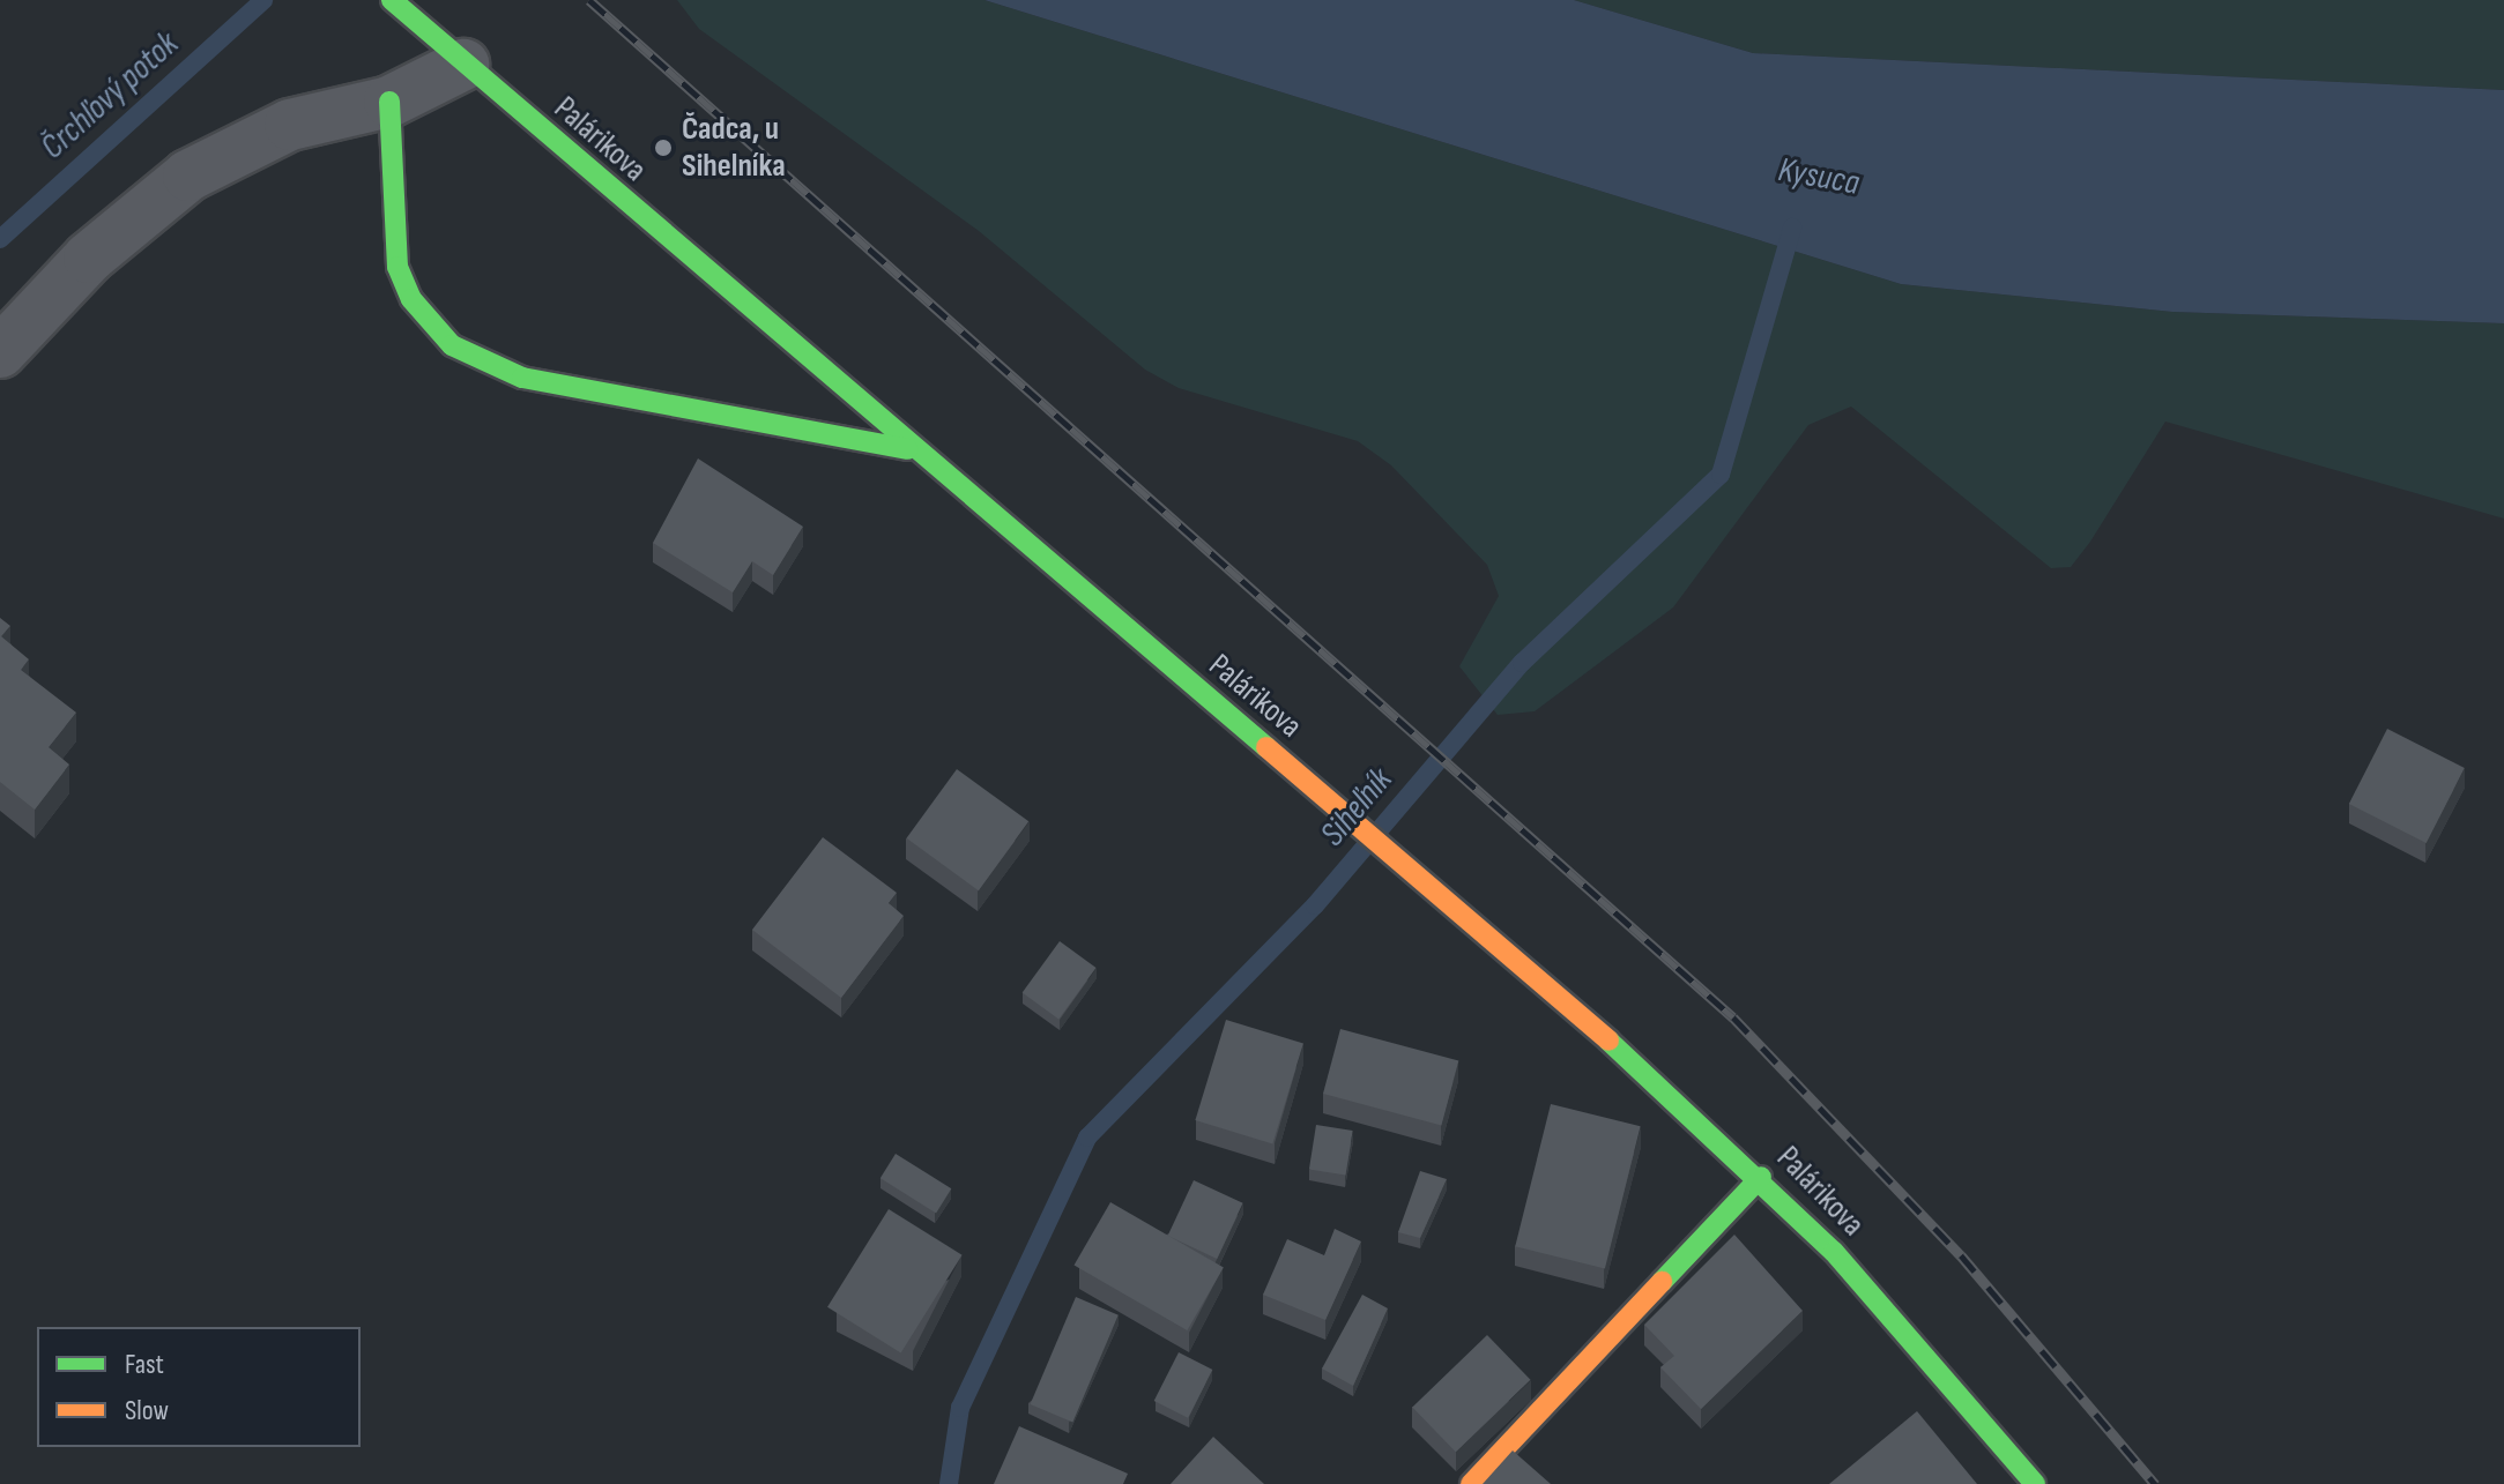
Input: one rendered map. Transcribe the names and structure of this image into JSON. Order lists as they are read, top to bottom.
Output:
{
  "streets": {
    "main road": ["Palárikova"]
  },
  "water": ["Črchľový potok", "Kysuca", "Siheľník"],
  "places": ["Čadca, u Sihelníka"],
  "legend": ["Fast", "Slow"]
}
